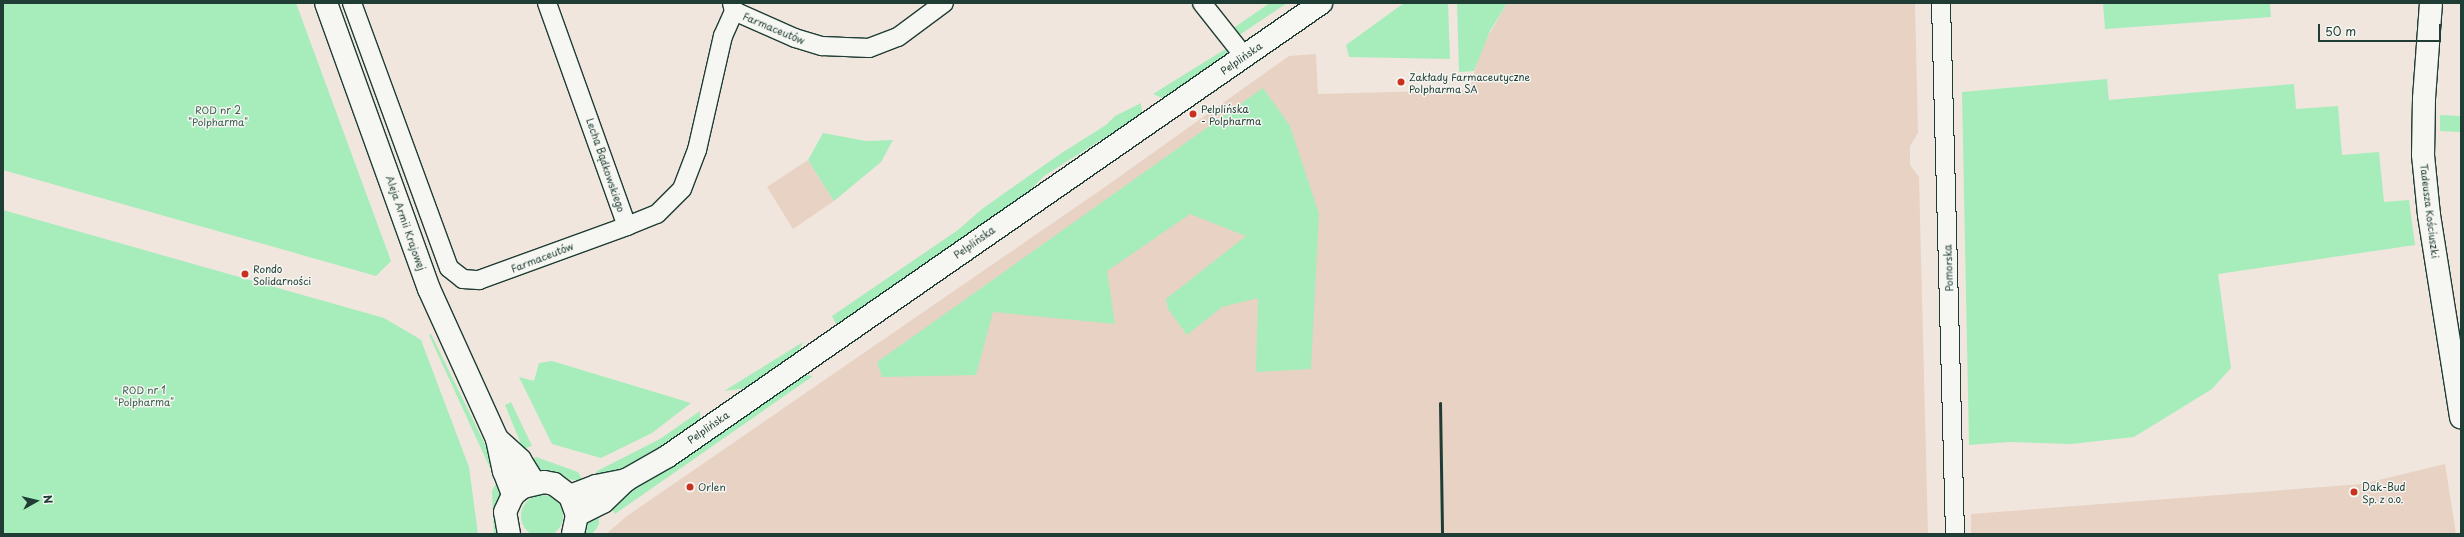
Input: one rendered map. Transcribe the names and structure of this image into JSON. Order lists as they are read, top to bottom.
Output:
{
  "streets": {
    "street": [
      "Farmaceutów",
      "Pelplińska",
      "Lecha Bądkowskiego",
      "Tadeusza Kościuszki",
      "Aleja Armii Krajowej",
      "Pomorska"
    ]
  },
  "crossings": [
    ["Farmaceutów", "Lecha Bądkowskiego"]
  ],
  "parks": ["ROD nr 2 \"Polpharma\"", "ROD nr 1 \"Polpharma\""],
  "places": [
    "Zakłady Farmaceutyczne Polpharma SA",
    "Pelplińska - Polpharma",
    "Rondo Solidarności",
    "Orlen",
    "Dak-Bud Sp. z o.o."
  ],
  "scale_bar": "50 m",
  "north": "right"
}
